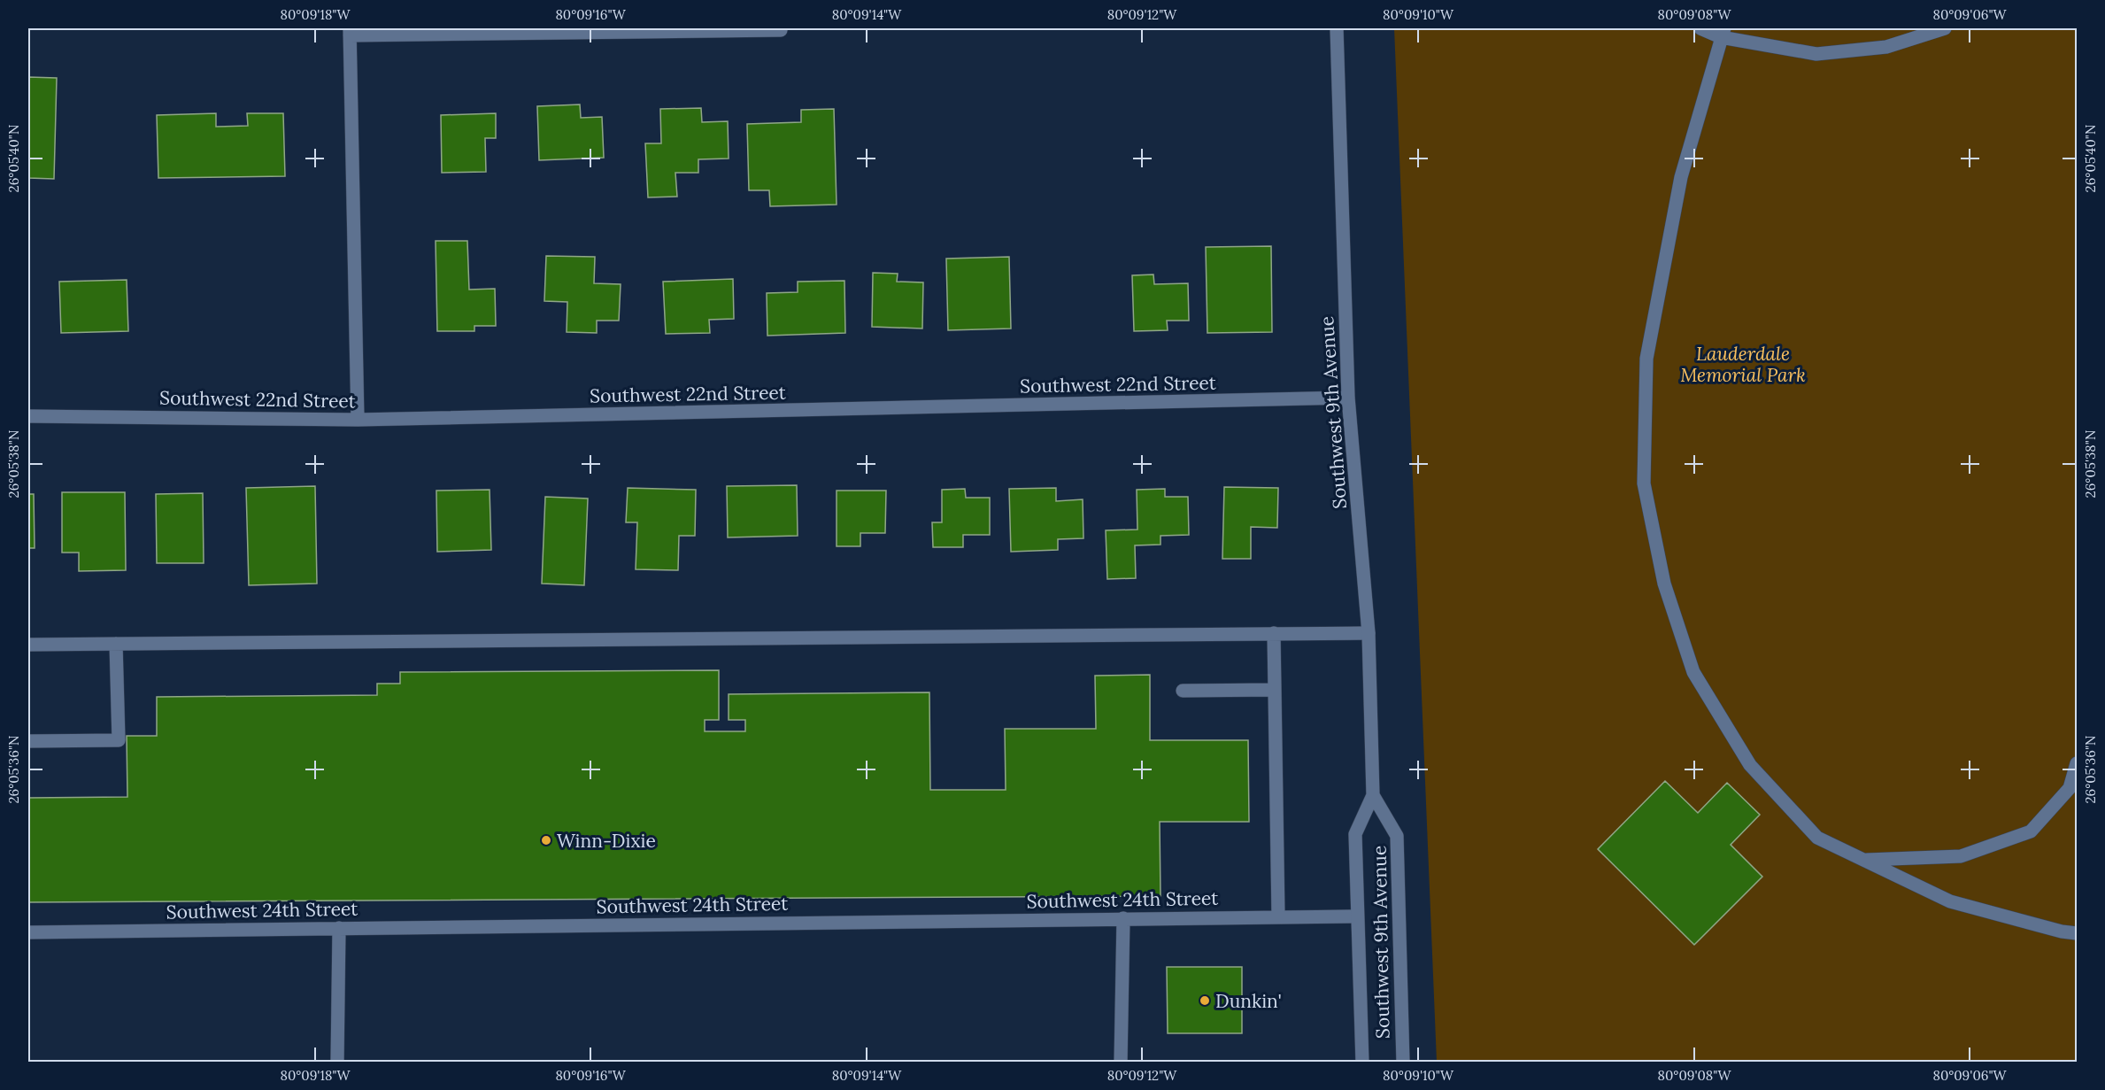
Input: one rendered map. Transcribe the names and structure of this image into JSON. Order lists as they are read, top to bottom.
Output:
{
  "streets": {
    "street": ["Southwest 22nd Street", "Southwest 9th Avenue", "Southwest 24th Street"]
  },
  "crossings": [
    ["Southwest 22nd Street", "Southwest 9th Avenue"],
    ["Southwest 9th Avenue", "Southwest 24th Street"]
  ],
  "parks": ["Lauderdale Memorial Park"],
  "places": ["Winn-Dixie", "Dunkin'"],
  "coordinates": [
    "80°09'18\"W",
    "80°09'16\"W",
    "80°09'14\"W",
    "80°09'12\"W",
    "80°09'10\"W",
    "80°09'08\"W",
    "80°09'06\"W",
    "26°05'40\"N",
    "26°05'38\"N",
    "26°05'36\"N"
  ]
}
